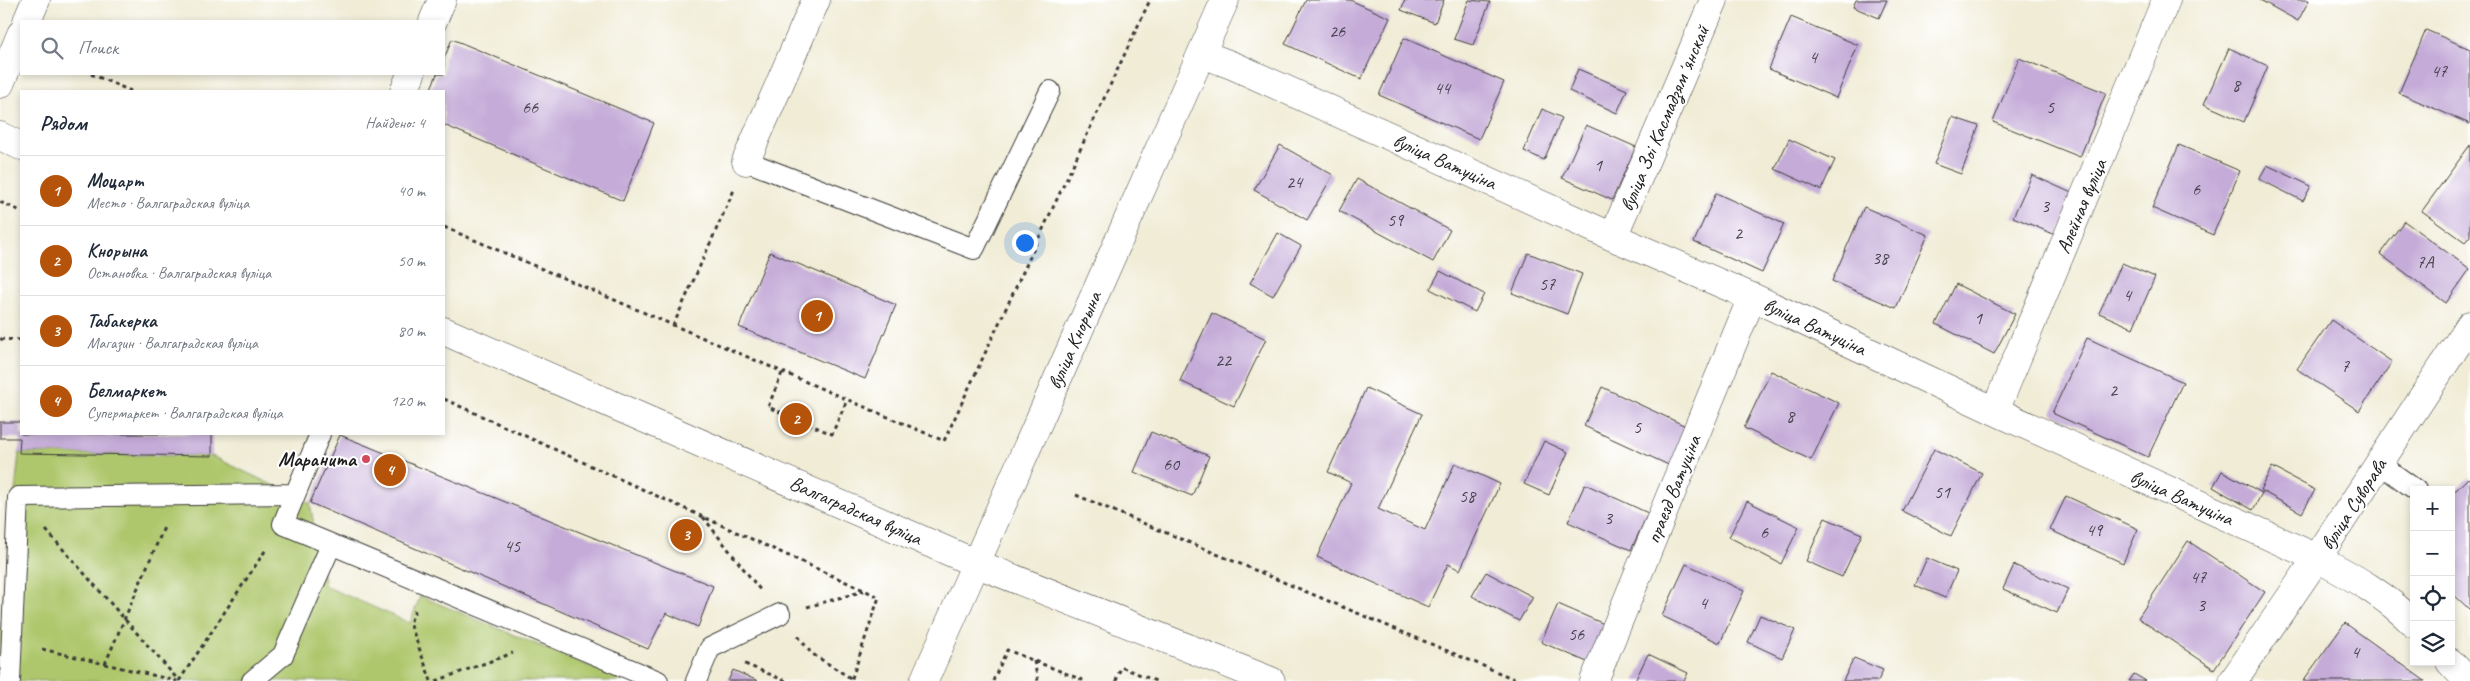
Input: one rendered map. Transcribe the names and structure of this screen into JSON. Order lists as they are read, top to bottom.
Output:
{
  "streets": {
    "street": [
      "вуліца Зоі Касмадзямʼянскай",
      "вуліца Ватуціна",
      "Алейная вуліца",
      "вуліца Кнорына",
      "праезд Ватуціна",
      "вуліца Суворава",
      "Валгаградская вуліца"
    ]
  },
  "crossings": [
    ["вуліца Зоі Касмадзямʼянскай", "вуліца Ватуціна"],
    ["вуліца Ватуціна", "Алейная вуліца"],
    ["вуліца Ватуціна", "вуліца Кнорына"],
    ["вуліца Ватуціна", "праезд Ватуціна"],
    ["вуліца Ватуціна", "вуліца Суворава"],
    ["вуліца Кнорына", "Валгаградская вуліца"]
  ],
  "places": ["Маранита"],
  "house_numbers": [
    "26",
    "4",
    "47",
    "8",
    "44",
    "66",
    "5",
    "1",
    "24",
    "6",
    "3",
    "59",
    "2",
    "38",
    "7А",
    "57",
    "4",
    "1",
    "22",
    "7",
    "2",
    "8",
    "5",
    "60",
    "51",
    "58",
    "3",
    "49",
    "6",
    "45",
    "47",
    "4",
    "3",
    "56",
    "4"
  ],
  "page": {
    "search": "Поиск",
    "heading": ["Рядом", "Найдено: 4"],
    "list": [
      {
        "mark": "1",
        "name": "Моцарт",
        "note": "Место · Валгаградская вуліца",
        "value": "40 m"
      },
      {
        "mark": "2",
        "name": "Кнорына",
        "note": "Остановка · Валгаградская вуліца",
        "value": "50 m"
      },
      {
        "mark": "3",
        "name": "Табакерка",
        "note": "Магазин · Валгаградская вуліца",
        "value": "80 m"
      },
      {
        "mark": "4",
        "name": "Белмаркет",
        "note": "Супермаркет · Валгаградская вуліца",
        "value": "120 m"
      }
    ],
    "pins": [
      "1",
      "2",
      "4",
      "3"
    ],
    "map_buttons": ["+", "−"]
  }
}
